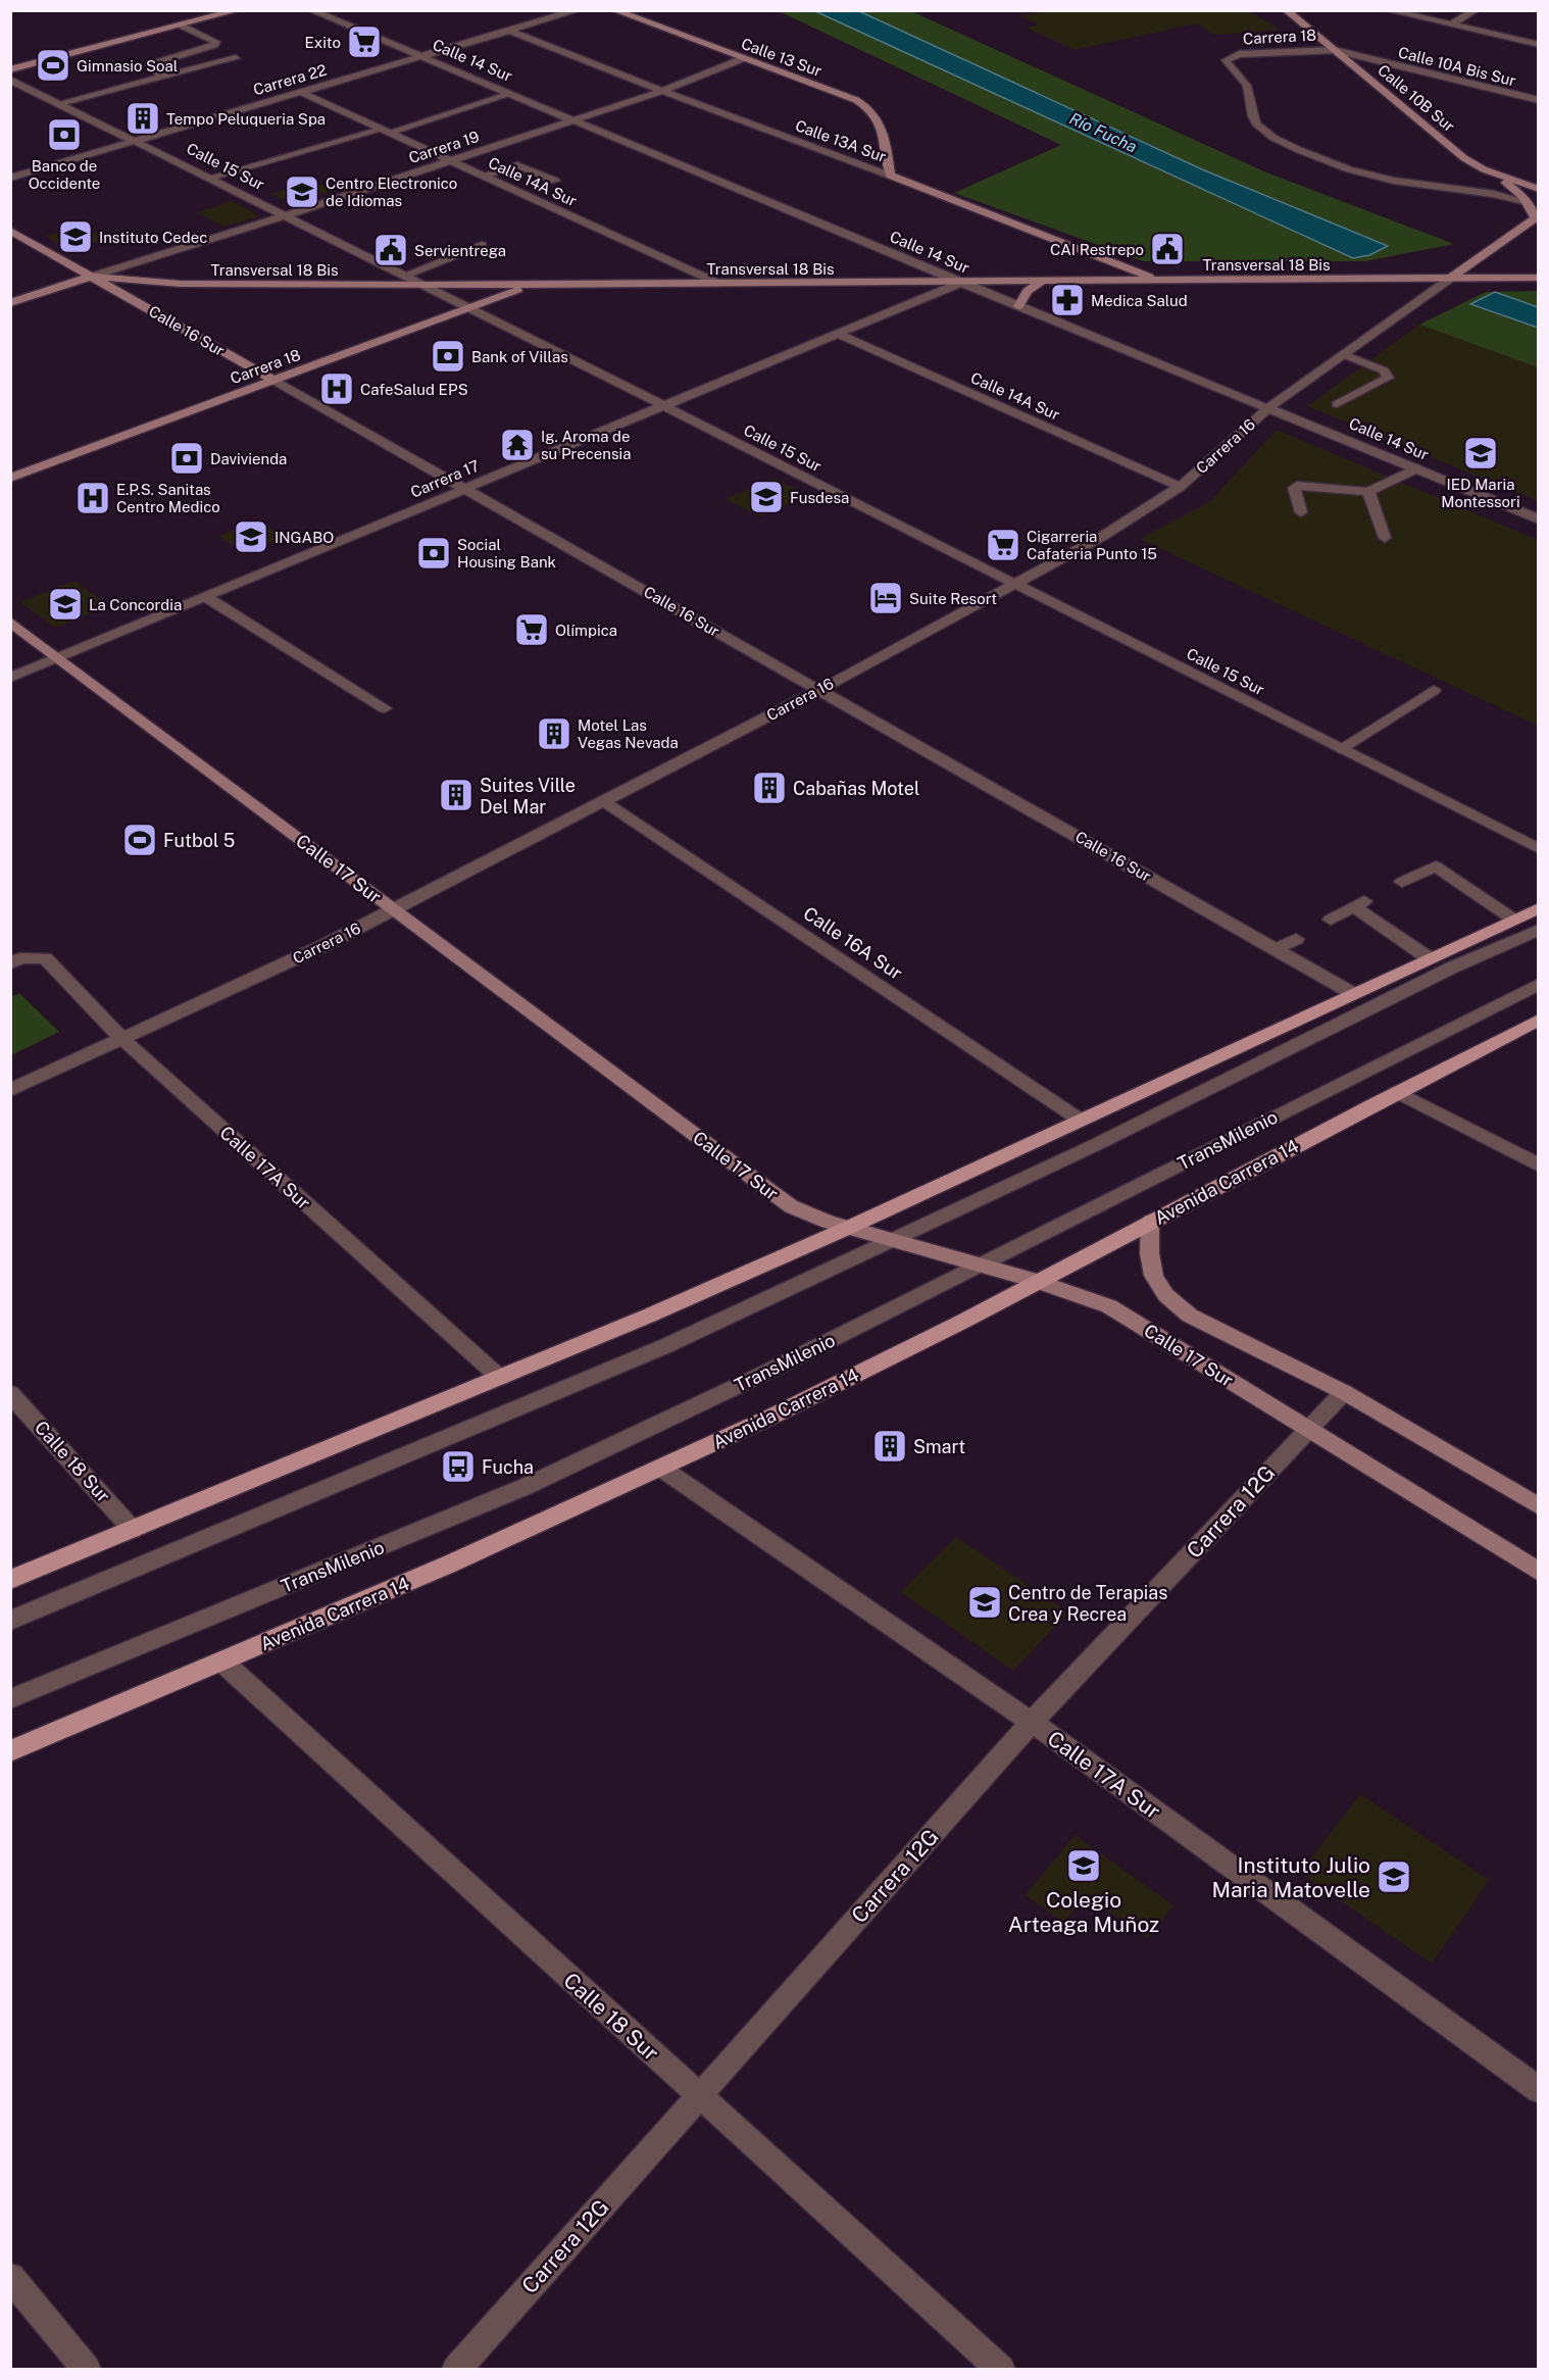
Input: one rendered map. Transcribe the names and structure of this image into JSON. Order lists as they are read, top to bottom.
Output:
{
  "streets": {
    "main road": [
      "Carrera 18",
      "Calle 13 Sur",
      "Calle 10B Sur",
      "Calle 13A Sur",
      "Carrera 19",
      "Transversal 18 Bis",
      "Calle 16 Sur",
      "Carrera 16",
      "Calle 17 Sur",
      "Avenida Carrera 14"
    ],
    "street": [
      "Calle 14 Sur",
      "Calle 10A Bis Sur",
      "Carrera 22",
      "Calle 15 Sur",
      "Calle 14A Sur",
      "Carrera 17",
      "Calle 16A Sur",
      "TransMilenio",
      "Calle 17A Sur",
      "Calle 18 Sur",
      "Carrera 12G"
    ]
  },
  "crossings": [
    ["Carrera 18", "Calle 10A Bis Sur"],
    ["Carrera 18", "Calle 10B Sur"],
    ["Carrera 18", "Calle 15 Sur"],
    ["Carrera 18", "Transversal 18 Bis"],
    ["Carrera 18", "Calle 16 Sur"],
    ["Calle 13 Sur", "Calle 13A Sur"],
    ["Calle 13 Sur", "Carrera 19"],
    ["Calle 14 Sur", "Carrera 22"],
    ["Calle 14 Sur", "Carrera 19"],
    ["Calle 14 Sur", "Transversal 18 Bis"],
    ["Calle 14 Sur", "Carrera 16"],
    ["Calle 14 Sur", "Carrera 17"],
    ["Calle 10A Bis Sur", "Calle 10B Sur"],
    ["Carrera 22", "Calle 13A Sur"],
    ["Carrera 22", "Calle 15 Sur"],
    ["Carrera 22", "Calle 14A Sur"],
    ["Calle 10B Sur", "Carrera 16"],
    ["Calle 13A Sur", "Carrera 19"],
    ["Calle 13A Sur", "Transversal 18 Bis"],
    ["Carrera 19", "Calle 15 Sur"],
    ["Carrera 19", "Calle 14A Sur"],
    ["Carrera 19", "Transversal 18 Bis"],
    ["Carrera 19", "Calle 16 Sur"],
    ["Calle 15 Sur", "Transversal 18 Bis"],
    ["Calle 15 Sur", "Carrera 16"],
    ["Calle 15 Sur", "Carrera 17"],
    ["Calle 14A Sur", "Transversal 18 Bis"],
    ["Calle 14A Sur", "Carrera 16"],
    ["Calle 14A Sur", "Carrera 17"],
    ["Transversal 18 Bis", "Calle 16 Sur"],
    ["Transversal 18 Bis", "Carrera 16"],
    ["Transversal 18 Bis", "Carrera 17"],
    ["Calle 16 Sur", "Carrera 16"],
    ["Calle 16 Sur", "Carrera 17"],
    ["Carrera 16", "Calle 17 Sur"],
    ["Carrera 16", "Calle 16A Sur"],
    ["Carrera 16", "Calle 17A Sur"],
    ["Carrera 17", "Calle 17 Sur"],
    ["Calle 17 Sur", "TransMilenio"],
    ["Calle 17 Sur", "Avenida Carrera 14"],
    ["Calle 17 Sur", "Carrera 12G"],
    ["Calle 17A Sur", "Avenida Carrera 14"],
    ["Calle 17A Sur", "Carrera 12G"],
    ["Avenida Carrera 14", "Calle 18 Sur"],
    ["Calle 18 Sur", "Carrera 12G"]
  ],
  "water": ["Río Fucha"],
  "places": {
    "supermarket": ["Exito", "Cigarreria Cafateria Punto 15", "Olímpica"],
    "sports": ["Gimnasio Soal", "Futbol 5"],
    "building": [
      "Tempo Peluqueria Spa",
      "Motel Las Vegas Nevada",
      "Cabañas Motel",
      "Suites Ville Del Mar",
      "Smart"
    ],
    "bank": [
      "Banco de Occidente",
      "Bank of Villas",
      "Davivienda",
      "Social Housing Bank"
    ],
    "school or university": [
      "Centro Electronico de Idiomas",
      "Instituto Cedec",
      "IED Maria Montessori",
      "Fusdesa",
      "INGABO",
      "La Concordia",
      "Centro de Terapias Crea y Recrea",
      "Colegio Arteaga Muñoz",
      "Instituto Julio Maria Matovelle"
    ],
    "public building": ["CAI Restrepo", "Servientrega"],
    "pharmacy": ["Medica Salud"],
    "hospital": ["CafeSalud EPS", "E.P.S. Sanitas Centro Medico"],
    "temple": ["Ig. Aroma de su Precensia"],
    "hotel": ["Suite Resort"],
    "bus stop": ["Fucha"]
  }
}
